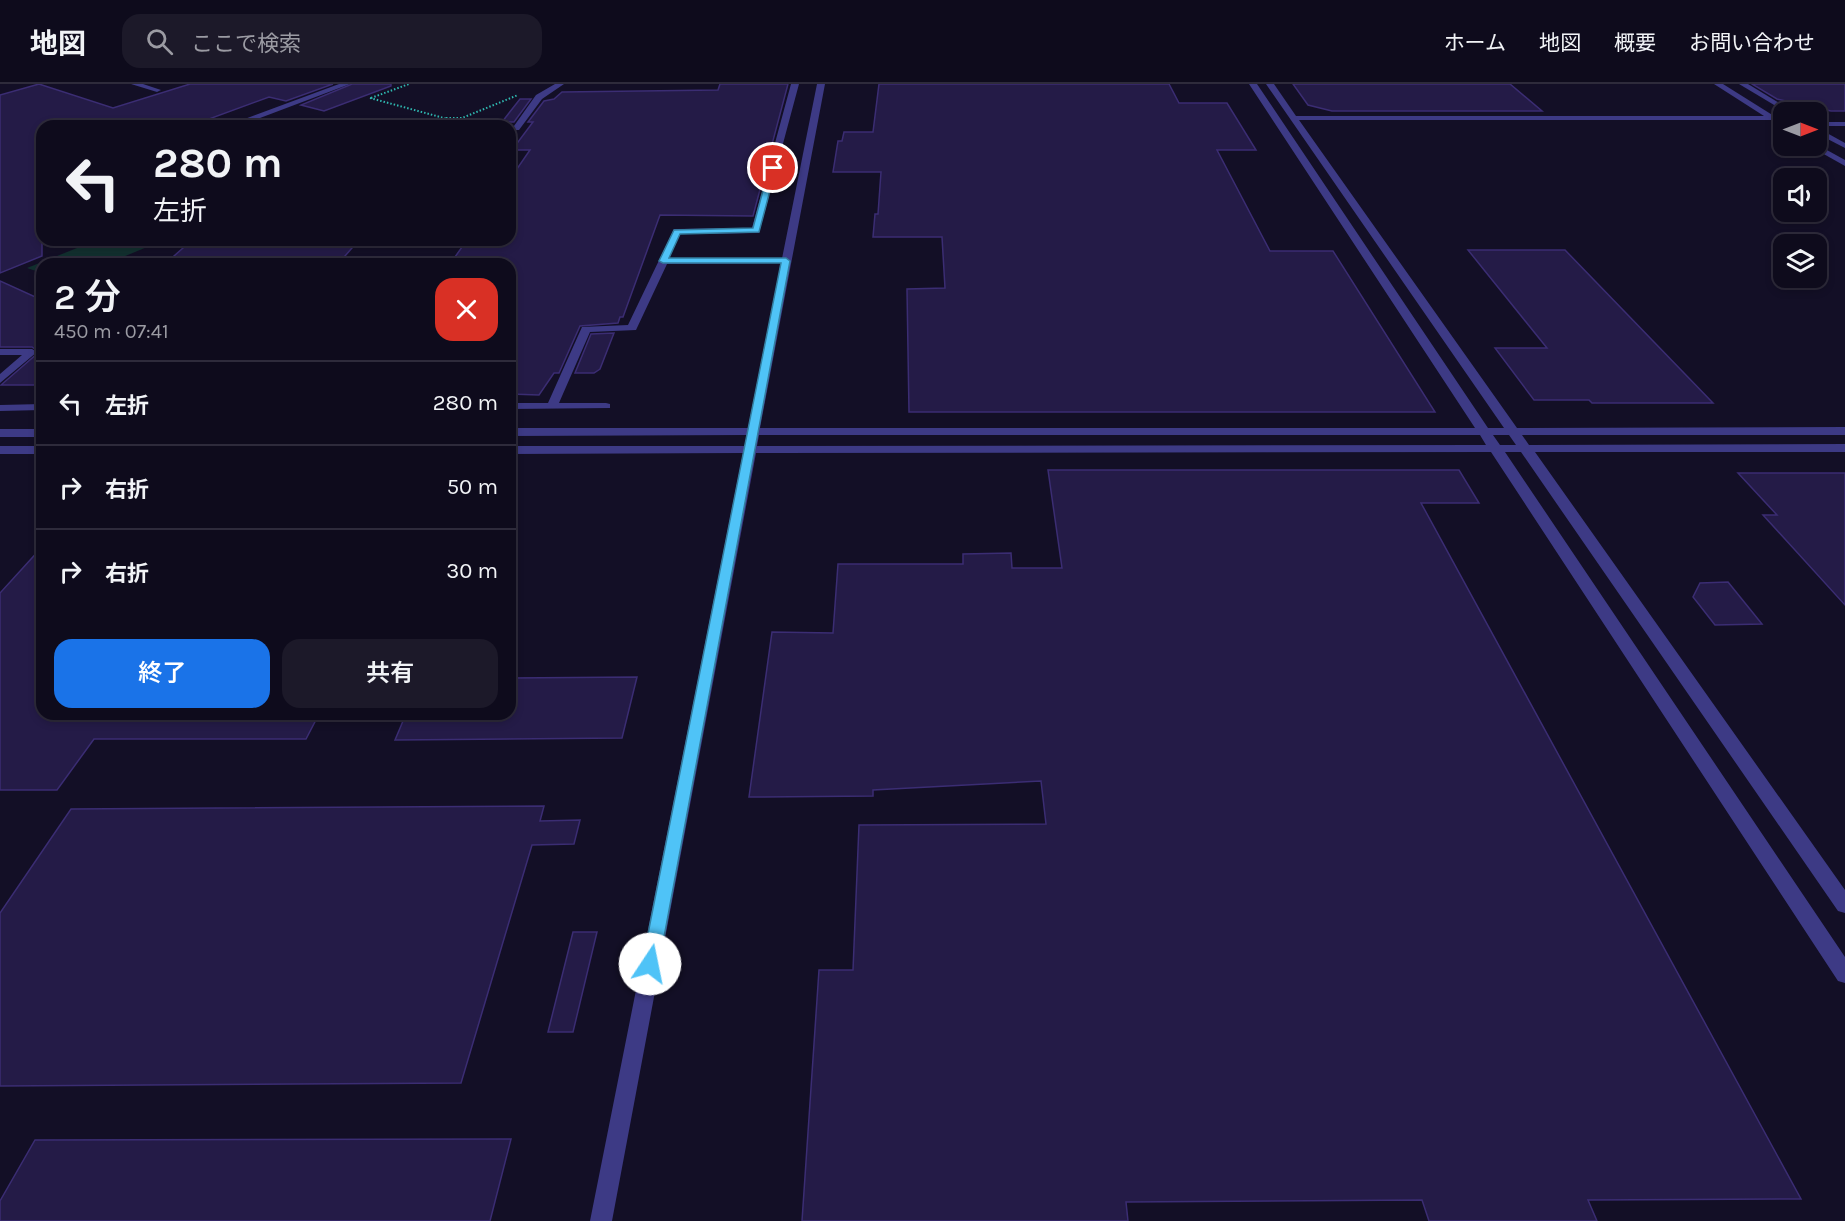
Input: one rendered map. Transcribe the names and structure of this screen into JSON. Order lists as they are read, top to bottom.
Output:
{
  "north": "right",
  "page": {
    "header": "地図",
    "search": "ここで検索",
    "nav": [
      "ホーム",
      "地図",
      "概要",
      "お問い合わせ"
    ],
    "turn": ["280 m", "左折"],
    "heading": ["2 分", "450 m · 07:41"],
    "list": [
      {
        "name": "左折",
        "value": "280 m"
      },
      {
        "name": "右折",
        "value": "50 m"
      },
      {
        "name": "右折",
        "value": "30 m"
      }
    ],
    "buttons": ["終了", "共有"]
  }
}
